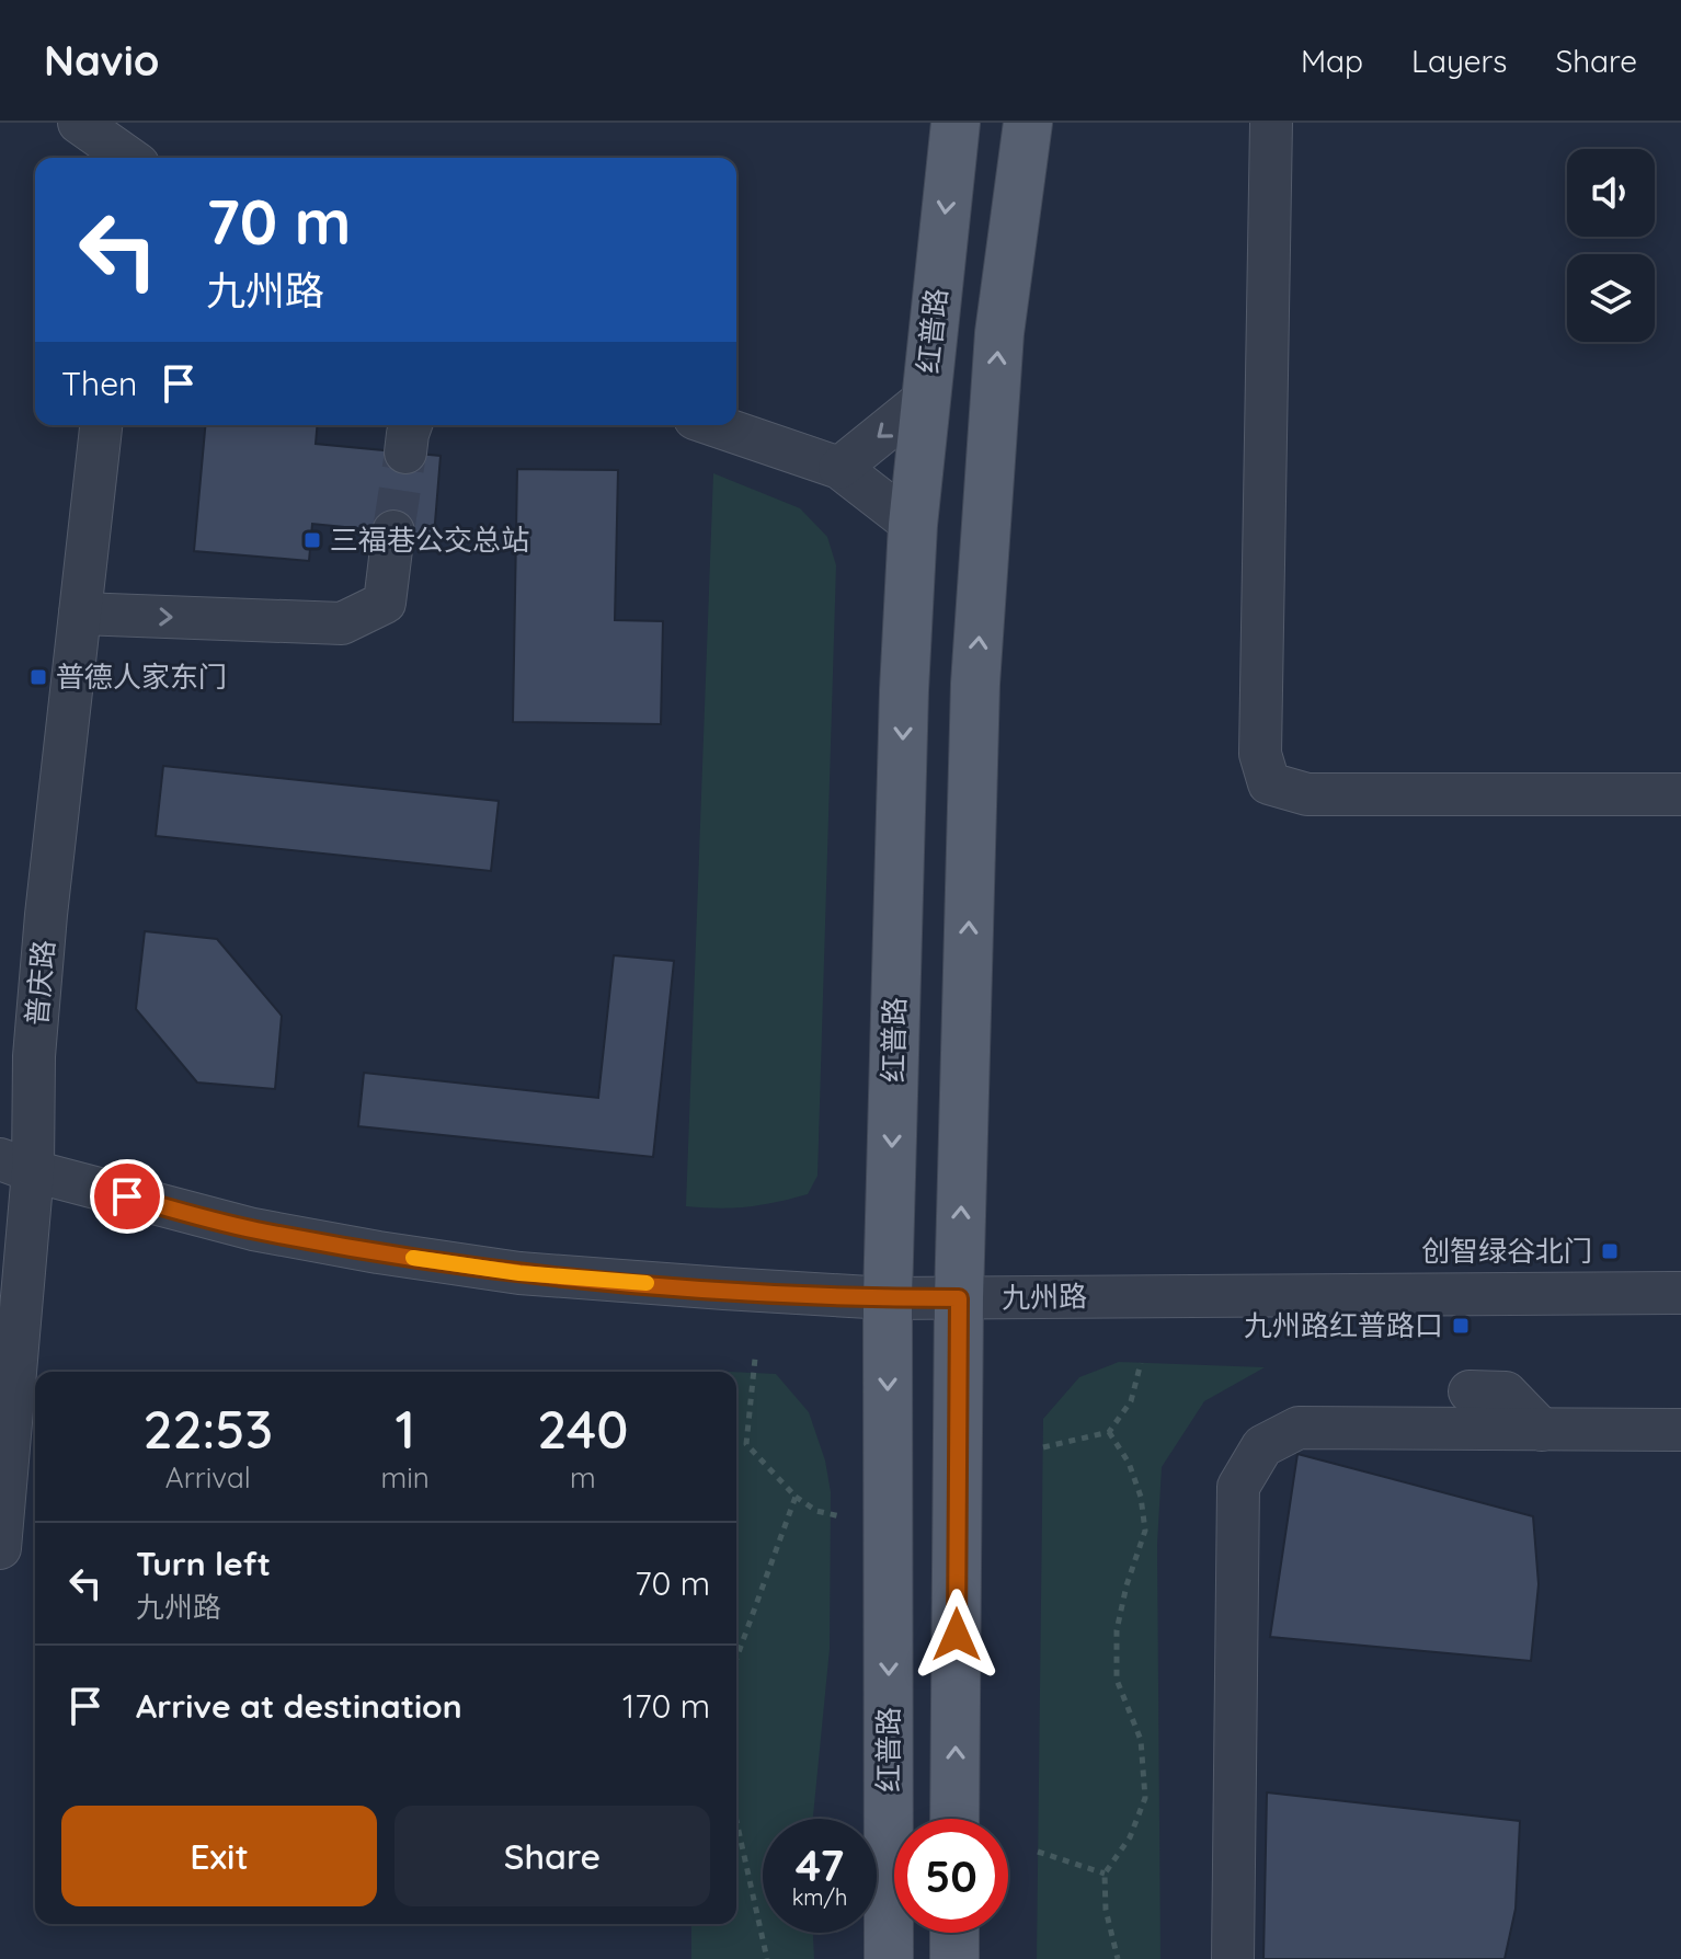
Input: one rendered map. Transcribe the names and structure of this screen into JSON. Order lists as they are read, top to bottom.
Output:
{
  "streets": {
    "main road": ["红普路"],
    "street": ["普庆路", "九州路"]
  },
  "crossings": [
    ["红普路", "九州路"],
    ["普庆路", "九州路"]
  ],
  "places": {
    "transit": [
      "三福巷公交总站",
      "普德人家东门",
      "创智绿谷北门",
      "九州路红普路口"
    ]
  },
  "page": {
    "header": "Navio",
    "nav": ["Map", "Layers", "Share"],
    "turn": ["70 m", "九州路"],
    "then": "Then",
    "eta": [
      "22:53",
      "Arrival",
      "1",
      "min",
      "240",
      "m"
    ],
    "list": [
      {
        "name": "Turn left",
        "note": "九州路",
        "value": "70 m"
      },
      {
        "name": "Arrive at destination",
        "value": "170 m"
      }
    ],
    "buttons": ["Exit", "Share"],
    "speed": "47 km/h",
    "limit": "50"
  }
}
